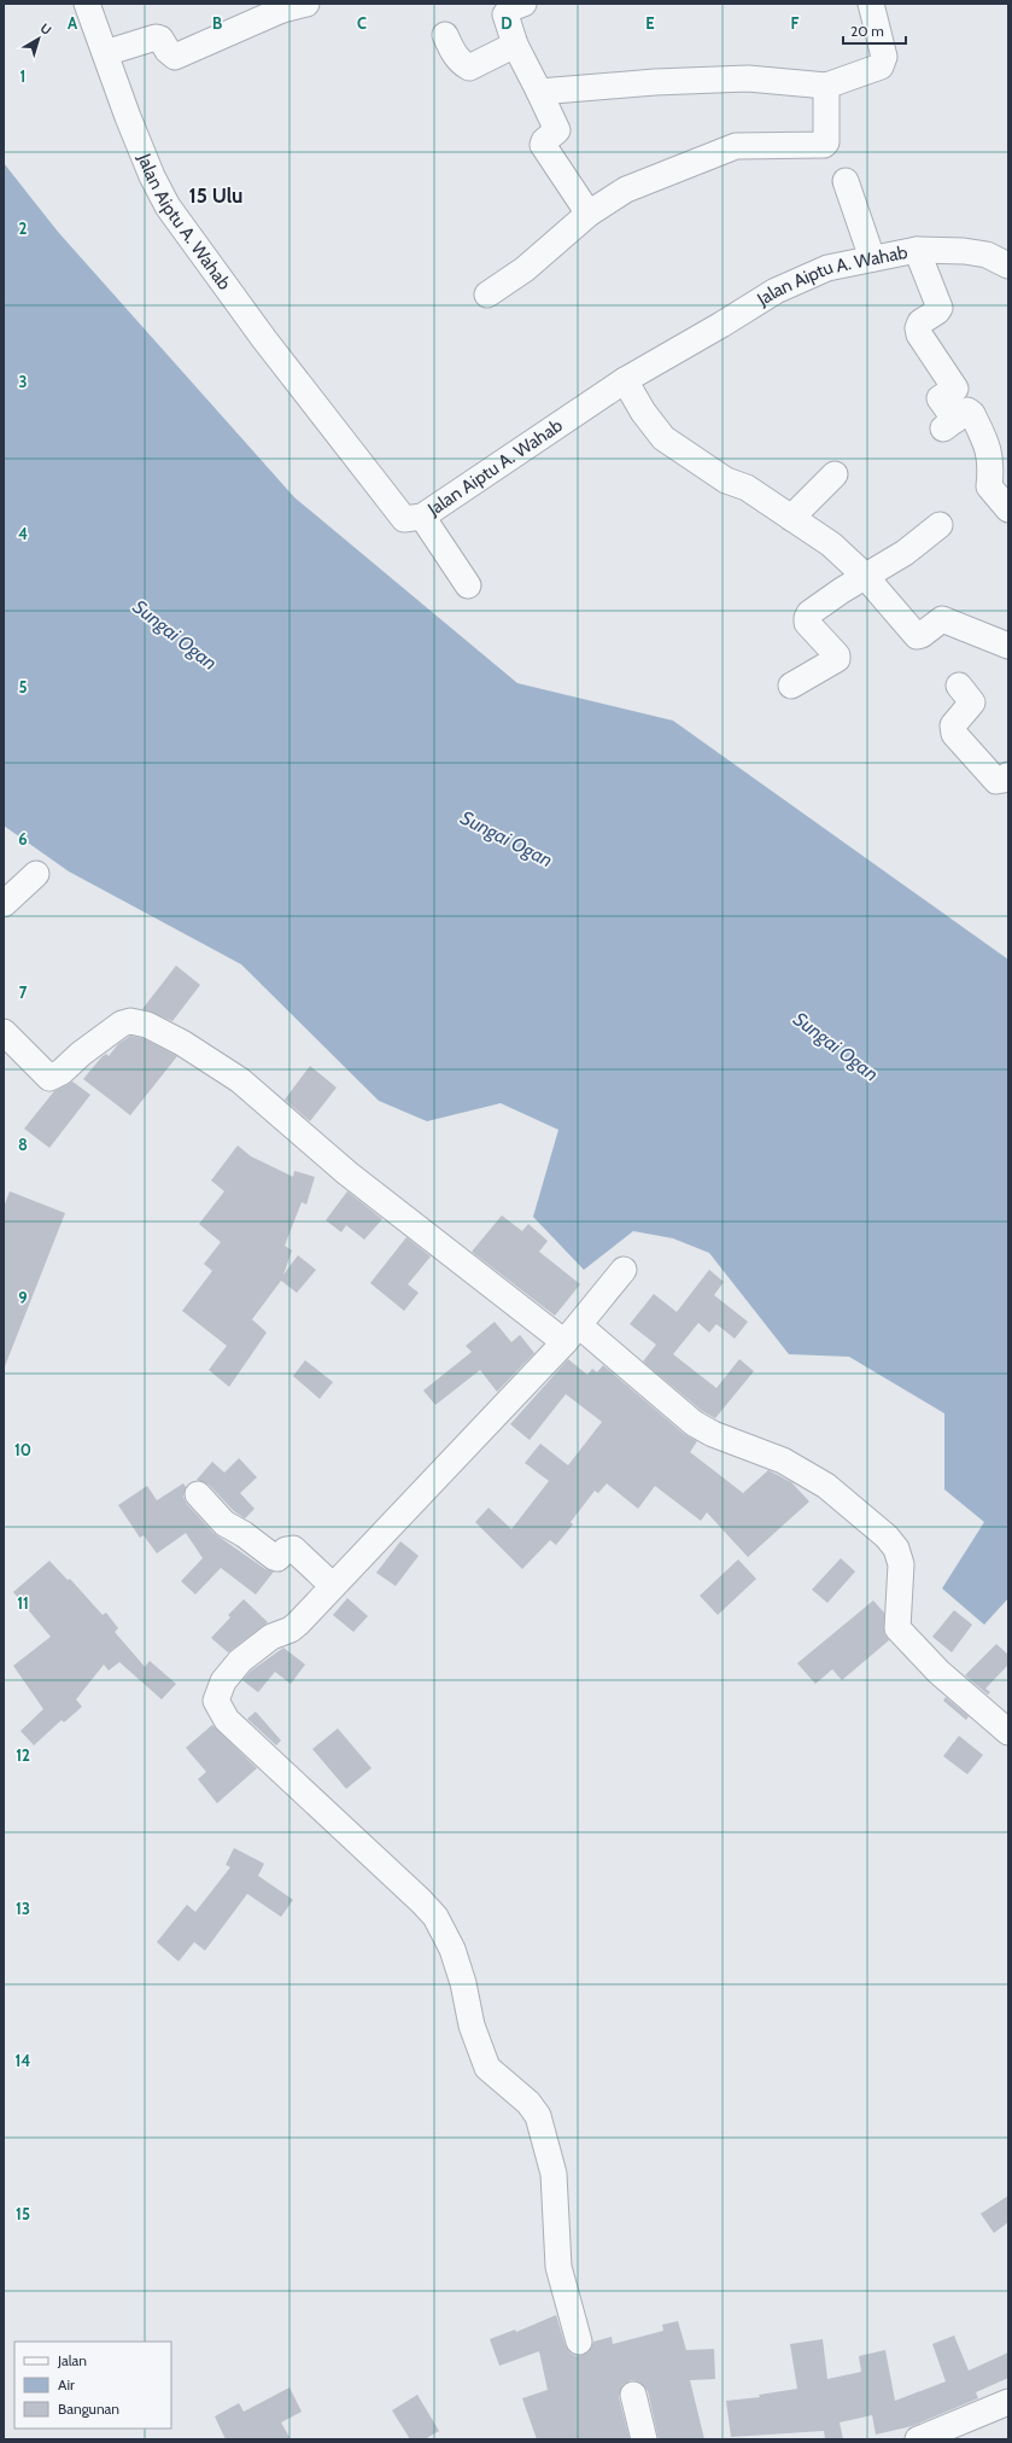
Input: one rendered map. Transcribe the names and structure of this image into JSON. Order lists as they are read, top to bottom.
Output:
{
  "streets": {
    "street": ["Jalan Aiptu A. Wahab"]
  },
  "districts": ["15 Ulu"],
  "water": ["Sungai Ogan"],
  "legend": ["Jalan", "Air", "Bangunan"],
  "scale_bar": "20 m",
  "north": "top right",
  "grid": {
    "columns": [
      "A",
      "B",
      "C",
      "D",
      "E",
      "F"
    ],
    "rows": [
      "1",
      "2",
      "3",
      "4",
      "5",
      "6",
      "7",
      "8",
      "9",
      "10",
      "11",
      "12",
      "13",
      "14",
      "15"
    ]
  }
}
